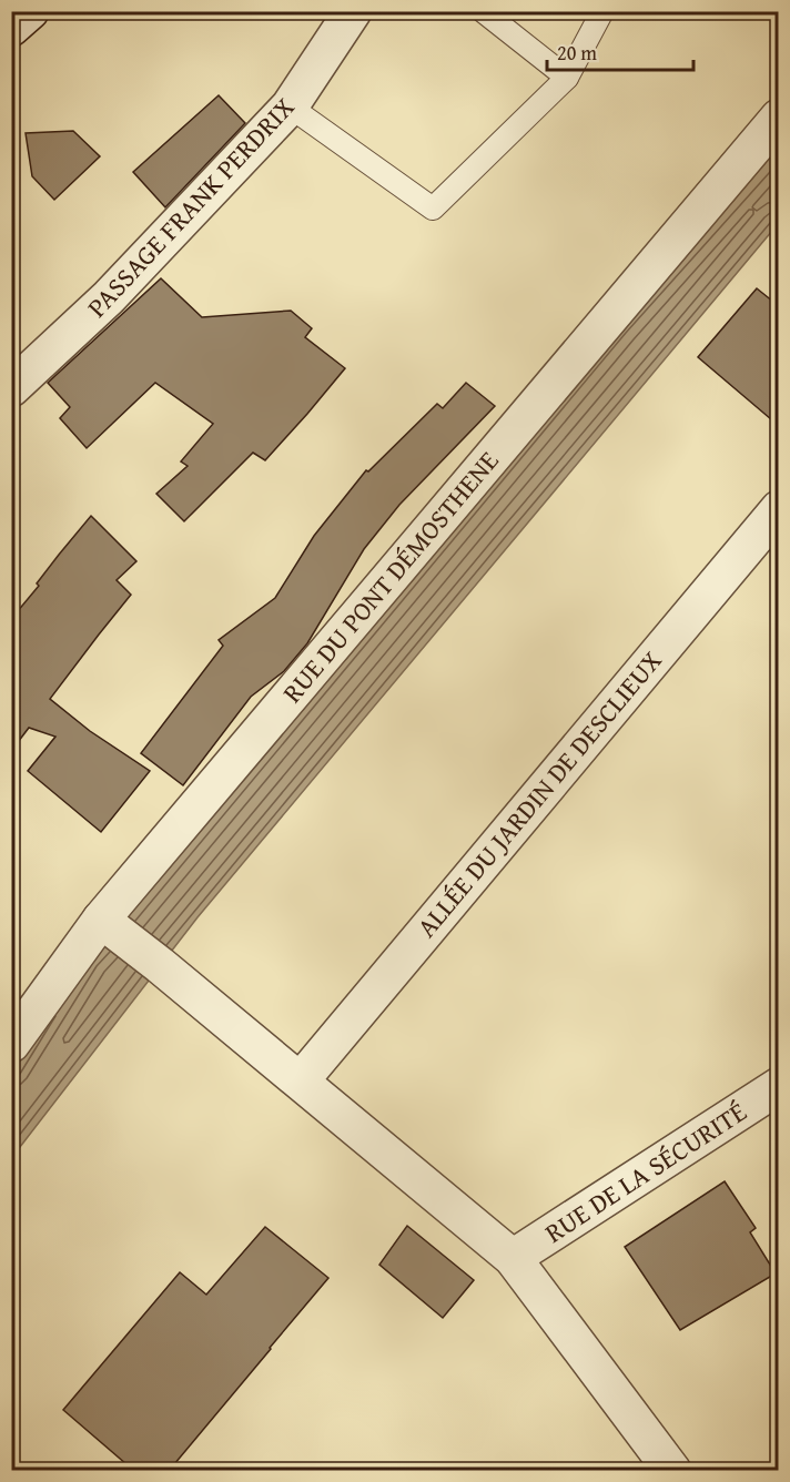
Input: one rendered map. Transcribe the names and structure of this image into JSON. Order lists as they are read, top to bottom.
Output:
{
  "streets": {
    "street": [
      "PASSAGE FRANK PERDRIX",
      "RUE DU PONT DÉMOSTHENE",
      "ALLÉE DU JARDIN DE DESCLIEUX",
      "RUE DE LA SÉCURITÉ"
    ]
  },
  "scale_bar": "20 m"
}
